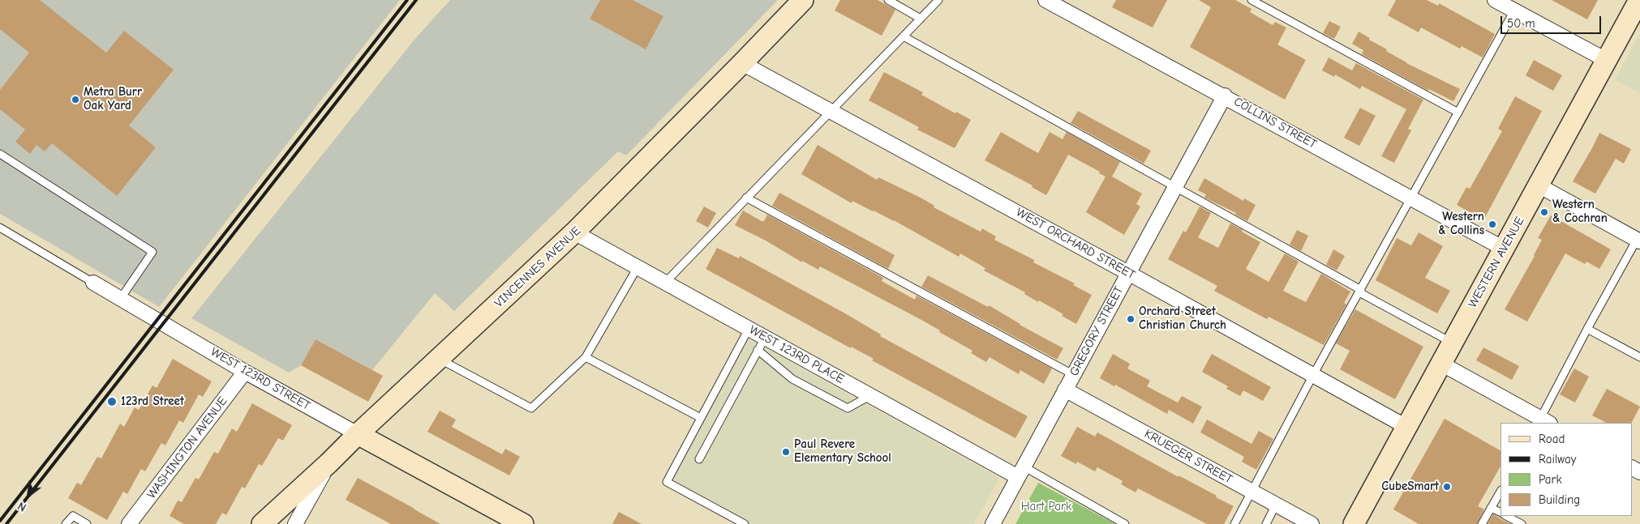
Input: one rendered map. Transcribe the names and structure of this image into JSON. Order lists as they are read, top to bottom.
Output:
{
  "streets": {
    "main road": ["WESTERN AVENUE", "VINCENNES AVENUE", "WEST 123RD STREET"],
    "street": [
      "COLLINS STREET",
      "WEST ORCHARD STREET",
      "GREGORY STREET",
      "WEST 123RD PLACE",
      "WASHINGTON AVENUE",
      "KRUEGER STREET"
    ]
  },
  "crossings": [
    ["COLLINS STREET", "WESTERN AVENUE"],
    ["COLLINS STREET", "GREGORY STREET"],
    ["WEST ORCHARD STREET", "WESTERN AVENUE"],
    ["WEST ORCHARD STREET", "VINCENNES AVENUE"],
    ["WEST ORCHARD STREET", "GREGORY STREET"],
    ["VINCENNES AVENUE", "WEST 123RD PLACE"],
    ["VINCENNES AVENUE", "WEST 123RD STREET"],
    ["GREGORY STREET", "WEST 123RD PLACE"],
    ["GREGORY STREET", "KRUEGER STREET"],
    ["WEST 123RD STREET", "WASHINGTON AVENUE"]
  ],
  "parks": ["Hart Park"],
  "places": [
    "Metra Burr Oak Yard",
    "Western & Cochran",
    "Western & Collins",
    "Orchard Street Christian Church",
    "123rd Street",
    "Paul Revere Elementary School",
    "CubeSmart"
  ],
  "legend": [
    "Road",
    "Railway",
    "Park",
    "Building"
  ],
  "scale_bar": "50 m",
  "north": "bottom left"
}
